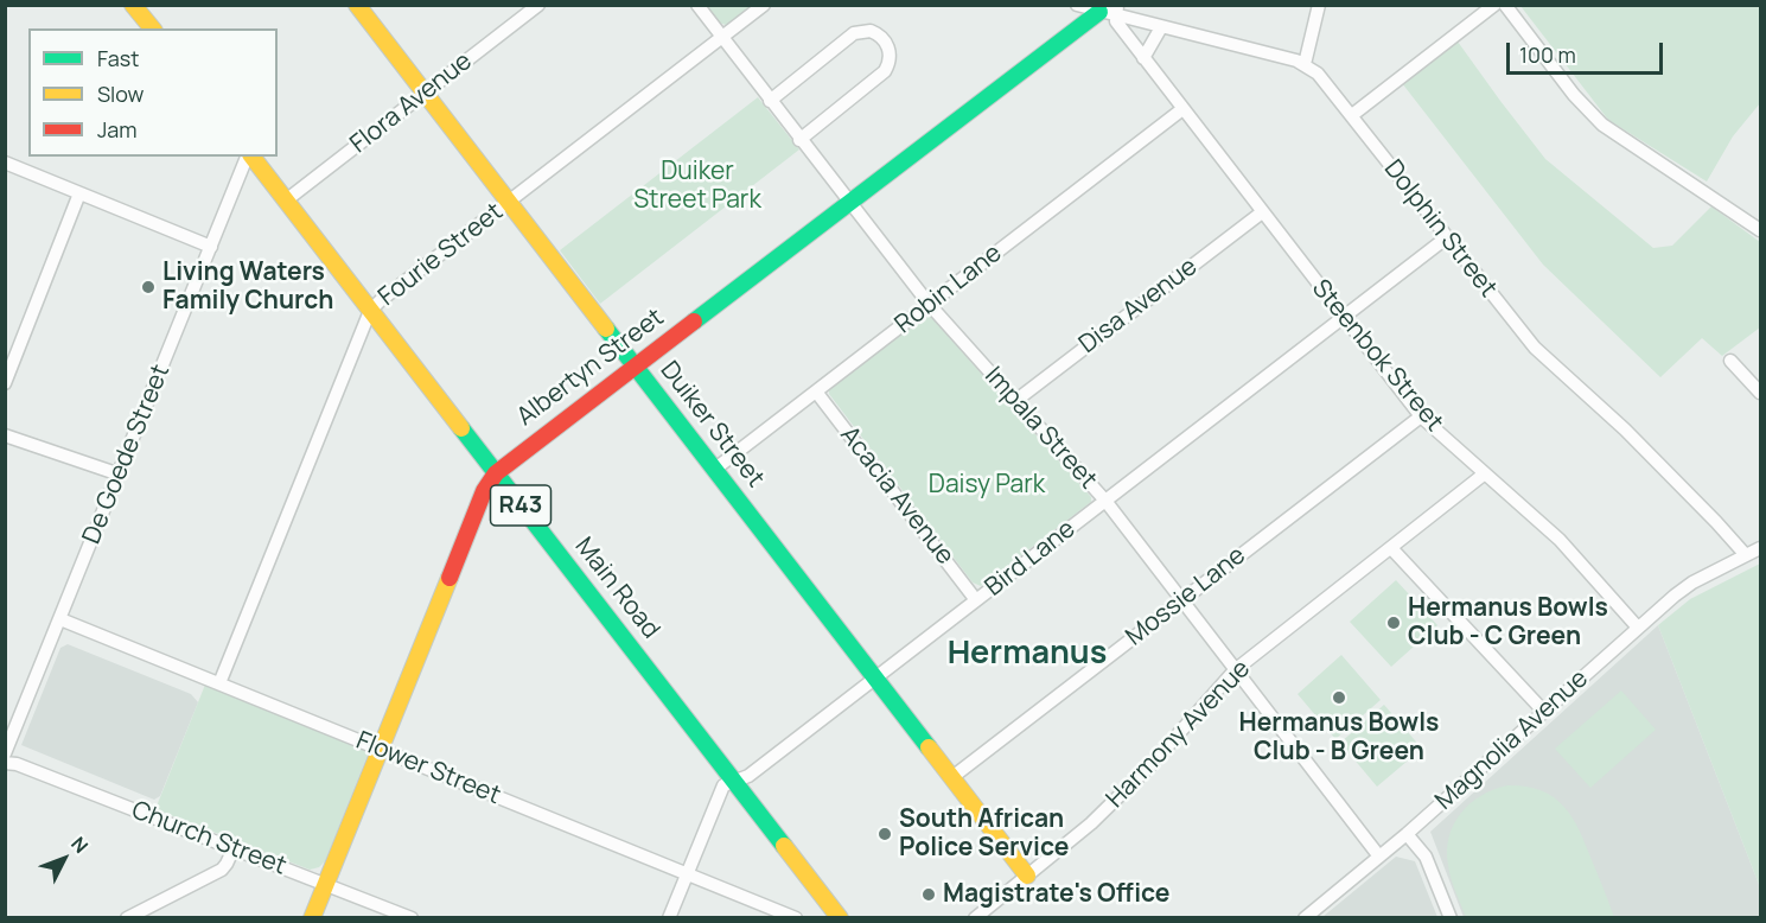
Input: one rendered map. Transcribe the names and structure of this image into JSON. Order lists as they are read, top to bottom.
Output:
{
  "streets": {
    "street": [
      "Flora Avenue",
      "Dolphin Street",
      "Fourie Street",
      "Robin Lane",
      "Disa Avenue",
      "Steenbok Street",
      "Albertyn Street",
      "Duiker Street",
      "Impala Street",
      "De Goede Street",
      "Acacia Avenue",
      "R43",
      "Bird Lane",
      "Main Road",
      "Mossie Lane",
      "Harmony Avenue",
      "Magnolia Avenue",
      "Flower Street",
      "Church Street"
    ]
  },
  "crossings": [
    ["Flora Avenue", "Duiker Street"],
    ["Flora Avenue", "Main Road"],
    ["Dolphin Street", "Steenbok Street"],
    ["Dolphin Street", "Albertyn Street"],
    ["Dolphin Street", "Bird Lane"],
    ["Dolphin Street", "Magnolia Avenue"],
    ["Fourie Street", "Duiker Street"],
    ["Fourie Street", "Impala Street"],
    ["Fourie Street", "Main Road"],
    ["Fourie Street", "Flower Street"],
    ["Robin Lane", "Steenbok Street"],
    ["Robin Lane", "Duiker Street"],
    ["Robin Lane", "Impala Street"],
    ["Robin Lane", "Acacia Avenue"],
    ["Disa Avenue", "Steenbok Street"],
    ["Disa Avenue", "Impala Street"],
    ["Steenbok Street", "Albertyn Street"],
    ["Steenbok Street", "Bird Lane"],
    ["Steenbok Street", "Mossie Lane"],
    ["Steenbok Street", "Harmony Avenue"],
    ["Steenbok Street", "Magnolia Avenue"],
    ["Albertyn Street", "Duiker Street"],
    ["Albertyn Street", "Impala Street"],
    ["Albertyn Street", "Main Road"],
    ["Albertyn Street", "Flower Street"],
    ["Albertyn Street", "Church Street"],
    ["Duiker Street", "Bird Lane"],
    ["Duiker Street", "Mossie Lane"],
    ["Duiker Street", "Harmony Avenue"],
    ["Impala Street", "Bird Lane"],
    ["Impala Street", "Mossie Lane"],
    ["Impala Street", "Harmony Avenue"],
    ["Impala Street", "Magnolia Avenue"],
    ["De Goede Street", "Flower Street"],
    ["Acacia Avenue", "Bird Lane"],
    ["Bird Lane", "Main Road"],
    ["Bird Lane", "Flower Street"]
  ],
  "districts": ["Hermanus"],
  "parks": ["Duiker Street Park", "Daisy Park"],
  "places": [
    "Living Waters Family Church",
    "Hermanus Bowls Club - C Green",
    "Hermanus Bowls Club - B Green",
    "South African Police Service",
    "Magistrate's Office"
  ],
  "legend": ["Fast", "Slow", "Jam"],
  "scale_bar": "100 m",
  "north": "top right"
}
